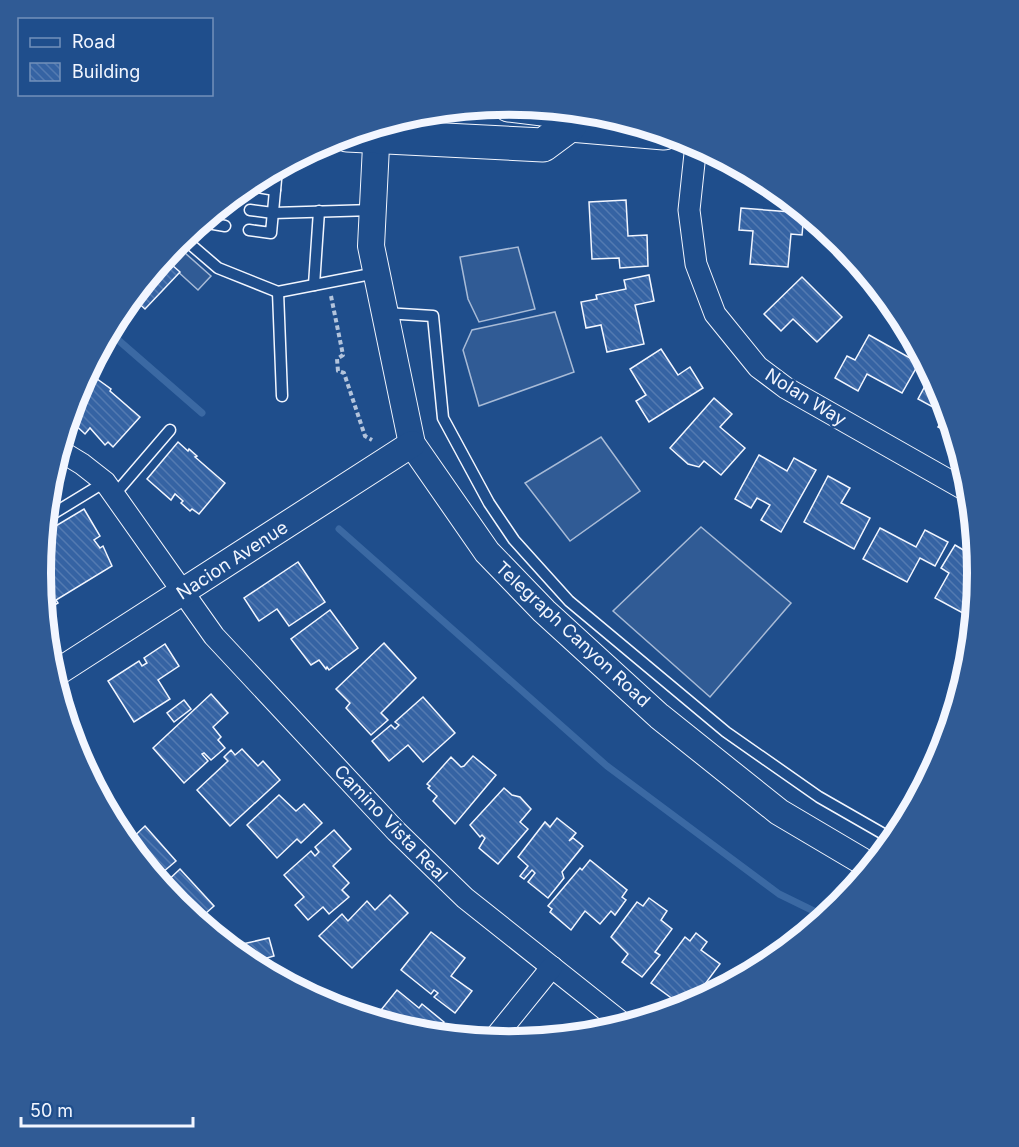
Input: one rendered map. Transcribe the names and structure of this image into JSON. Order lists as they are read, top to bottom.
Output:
{
  "streets": {
    "street": [
      "Nolan Way",
      "Nacion Avenue",
      "Telegraph Canyon Road",
      "Camino Vista Real"
    ]
  },
  "crossings": [
    ["Nacion Avenue", "Telegraph Canyon Road"],
    ["Nacion Avenue", "Camino Vista Real"]
  ],
  "legend": ["Road", "Building"],
  "scale_bar": "50 m"
}
